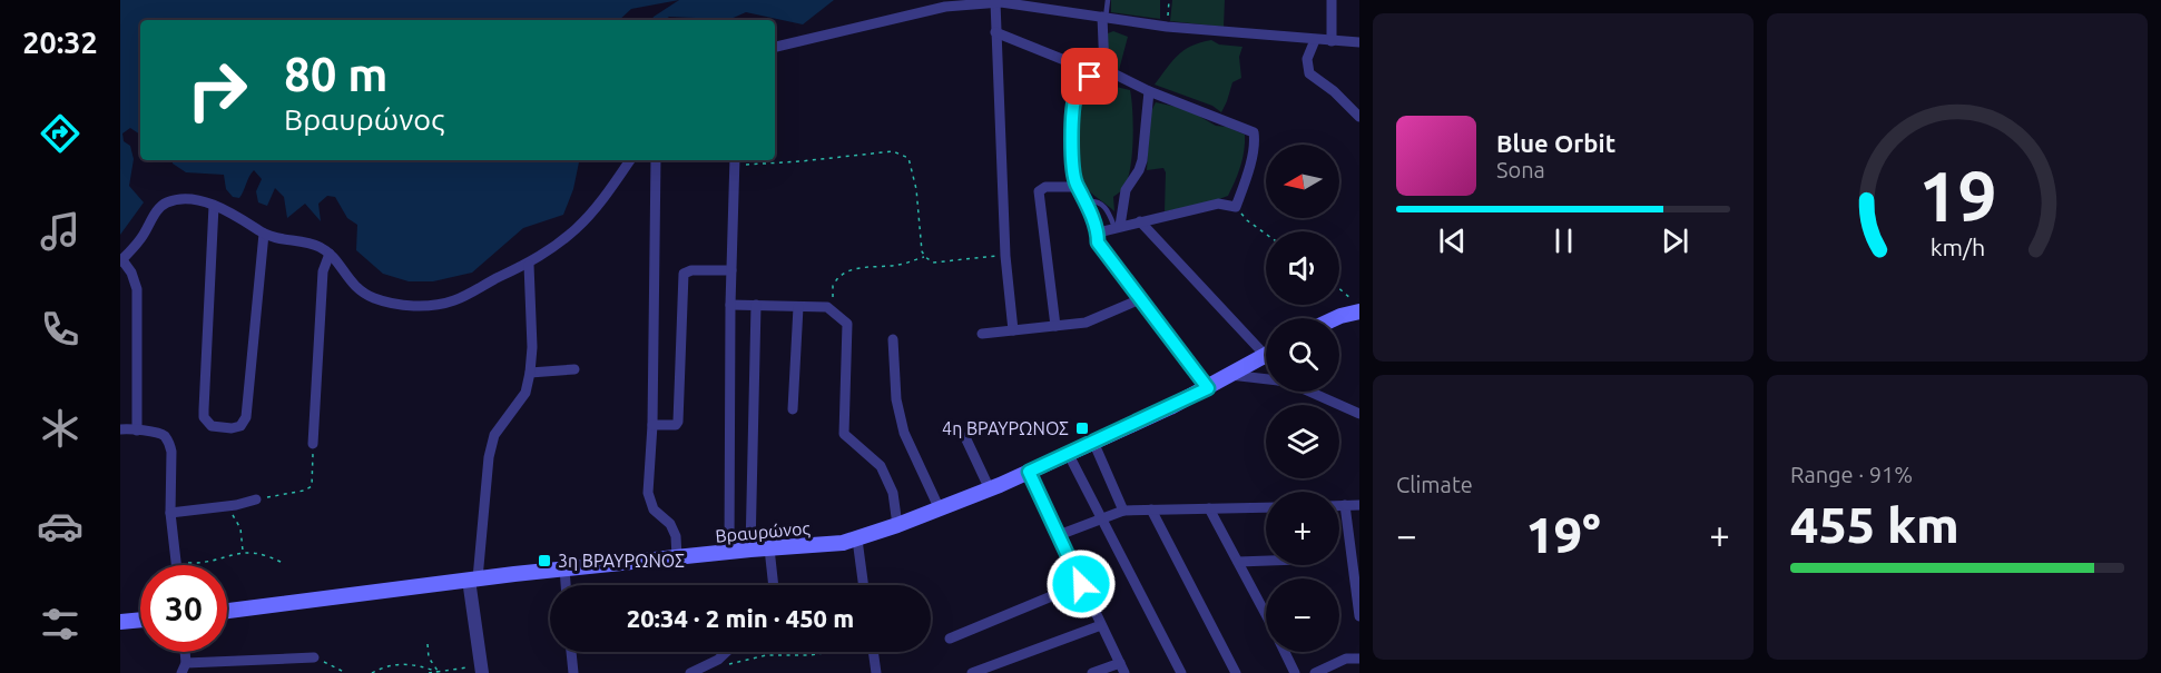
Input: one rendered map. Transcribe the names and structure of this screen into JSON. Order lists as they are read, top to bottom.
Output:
{
  "streets": {
    "main road": ["Βραυρώνος"]
  },
  "places": {
    "transit": ["4η ΒΡΑΥΡΩΝΟΣ", "3η ΒΡΑΥΡΩΝΟΣ"]
  },
  "north": "left",
  "page": {
    "tabs": "20:32",
    "turn": ["80 m", "Βραυρώνος"],
    "song": ["Blue Orbit", "Sona"],
    "map_buttons": ["+", "−"],
    "tile": [
      "Climate",
      ["Range · 91%", "455 km"]
    ],
    "heat": ["−", "19°", "+"],
    "limit": "30",
    "trip": "20:34 · 2 min · 450 m",
    "gauge": ["19", "km/h"]
  }
}
